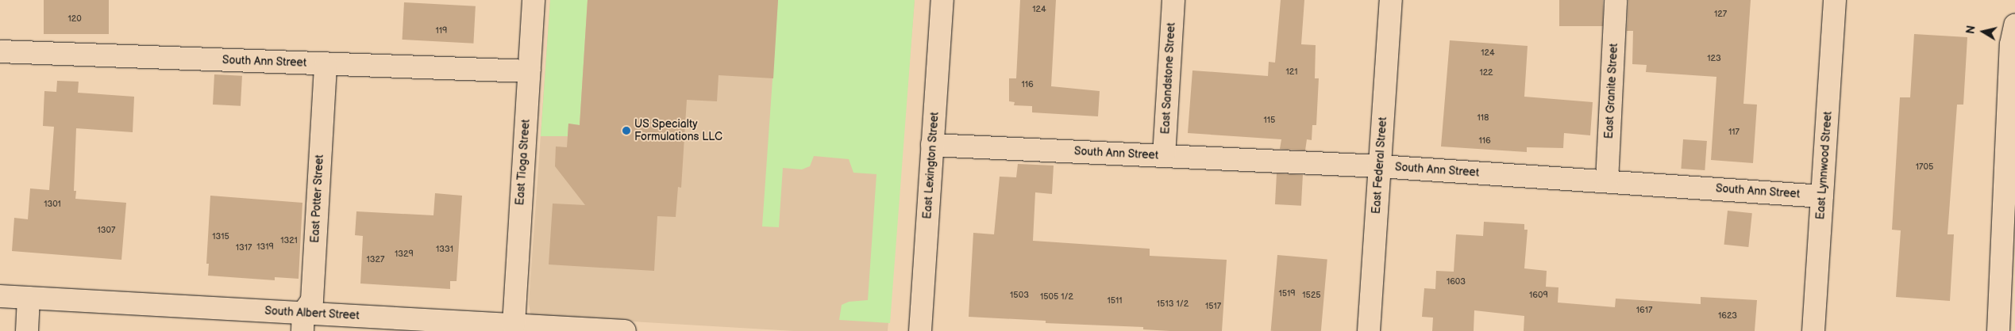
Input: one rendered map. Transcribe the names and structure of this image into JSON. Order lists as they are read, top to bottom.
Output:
{
  "streets": {
    "street": [
      "South Ann Street",
      "East Sandstone Street",
      "East Granite Street",
      "East Tioga Street",
      "East Lexington Street",
      "East Federal Street",
      "East Lynnwood Street",
      "East Potter Street",
      "South Albert Street"
    ]
  },
  "crossings": [
    ["South Ann Street", "East Sandstone Street"],
    ["South Ann Street", "East Granite Street"],
    ["South Ann Street", "East Tioga Street"],
    ["South Ann Street", "East Lexington Street"],
    ["South Ann Street", "East Federal Street"],
    ["South Ann Street", "East Lynnwood Street"],
    ["South Ann Street", "East Potter Street"],
    ["East Tioga Street", "South Albert Street"],
    ["East Potter Street", "South Albert Street"]
  ],
  "places": ["US Specialty Formulations LLC"],
  "house_numbers": [
    "124",
    "127",
    "120",
    "119",
    "124",
    "123",
    "121",
    "122",
    "116",
    "118",
    "115",
    "117",
    "116",
    "1705",
    "1301",
    "1307",
    "1315",
    "1321",
    "1319",
    "1317",
    "1331",
    "1329",
    "1327",
    "1603",
    "1519",
    "1503",
    "1525",
    "1609",
    "1505 1/2",
    "1511",
    "1513 1/2",
    "1517",
    "1617",
    "1623"
  ],
  "north": "left"
}
